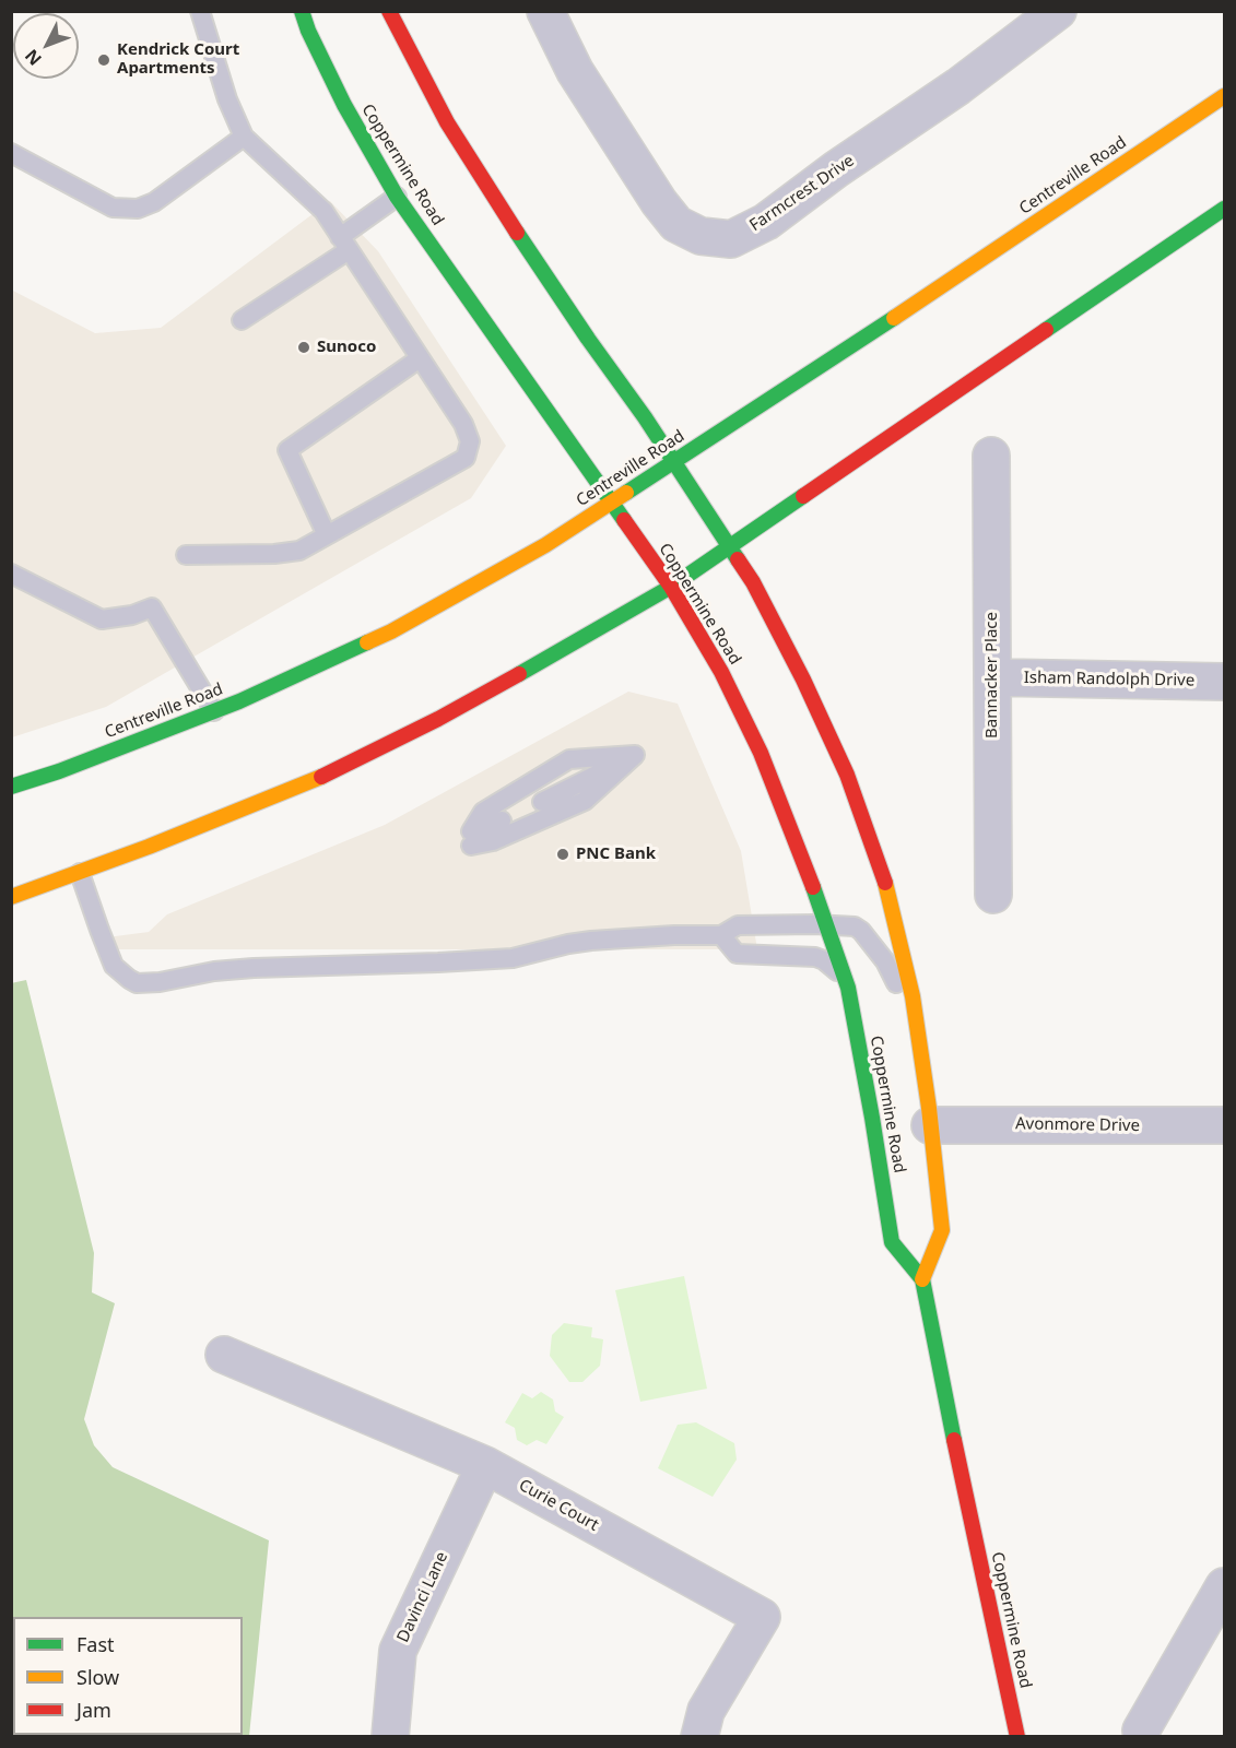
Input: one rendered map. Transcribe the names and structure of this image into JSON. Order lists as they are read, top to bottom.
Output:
{
  "streets": {
    "street": [
      "Coppermine Road",
      "Centreville Road",
      "Farmcrest Drive",
      "Bannacker Place",
      "Isham Randolph Drive",
      "Avonmore Drive",
      "Curie Court",
      "Davinci Lane"
    ]
  },
  "crossings": [
    ["Coppermine Road", "Centreville Road"],
    ["Bannacker Place", "Isham Randolph Drive"],
    ["Curie Court", "Davinci Lane"]
  ],
  "places": ["Kendrick Court Apartments", "Sunoco", "PNC Bank"],
  "legend": ["Fast", "Slow", "Jam"],
  "north": "bottom left"
}
